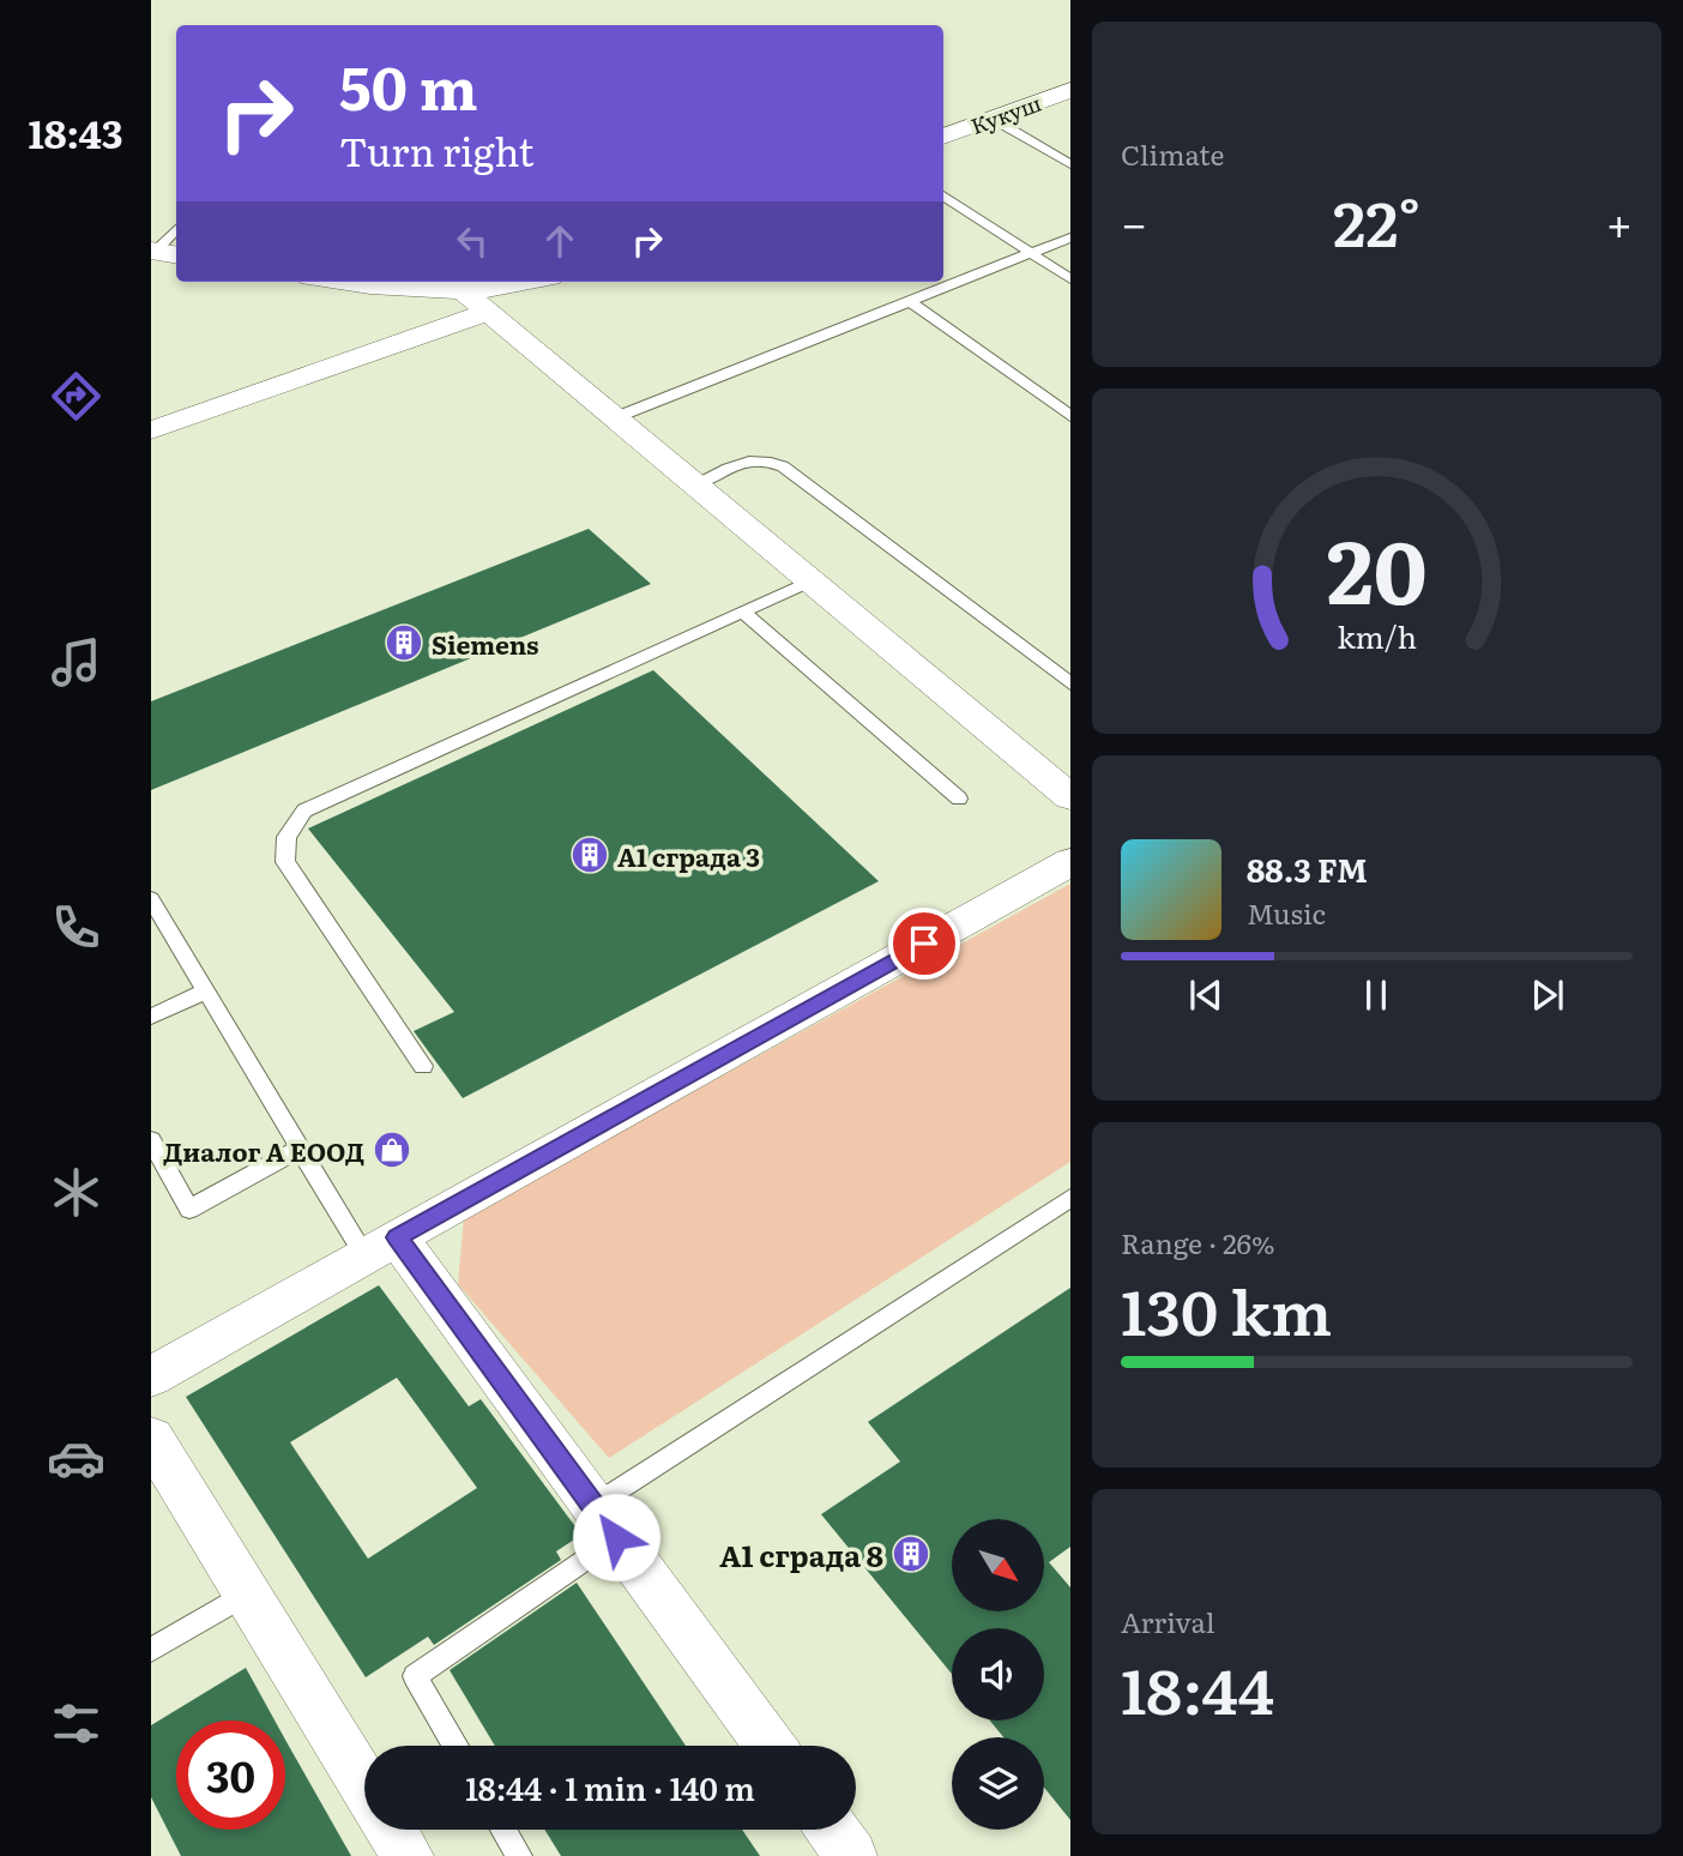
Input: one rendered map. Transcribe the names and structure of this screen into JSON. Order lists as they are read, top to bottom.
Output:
{
  "streets": {
    "street": ["Кукуш"]
  },
  "places": {
    "building": ["Siemens", "А1 сграда 3", "А1 сграда 8"],
    "shop": ["Диалог А ЕООД"]
  },
  "north": "bottom right",
  "page": {
    "tabs": "18:43",
    "tile": [
      "Climate",
      ["Range · 26%", "130 km"],
      ["Arrival", "18:44"]
    ],
    "turn": ["50 m", "Turn right"],
    "heat": ["−", "22°", "+"],
    "song": ["88.3 FM", "Music"],
    "limit": "30",
    "trip": "18:44 · 1 min · 140 m",
    "gauge": ["20", "km/h"]
  }
}
